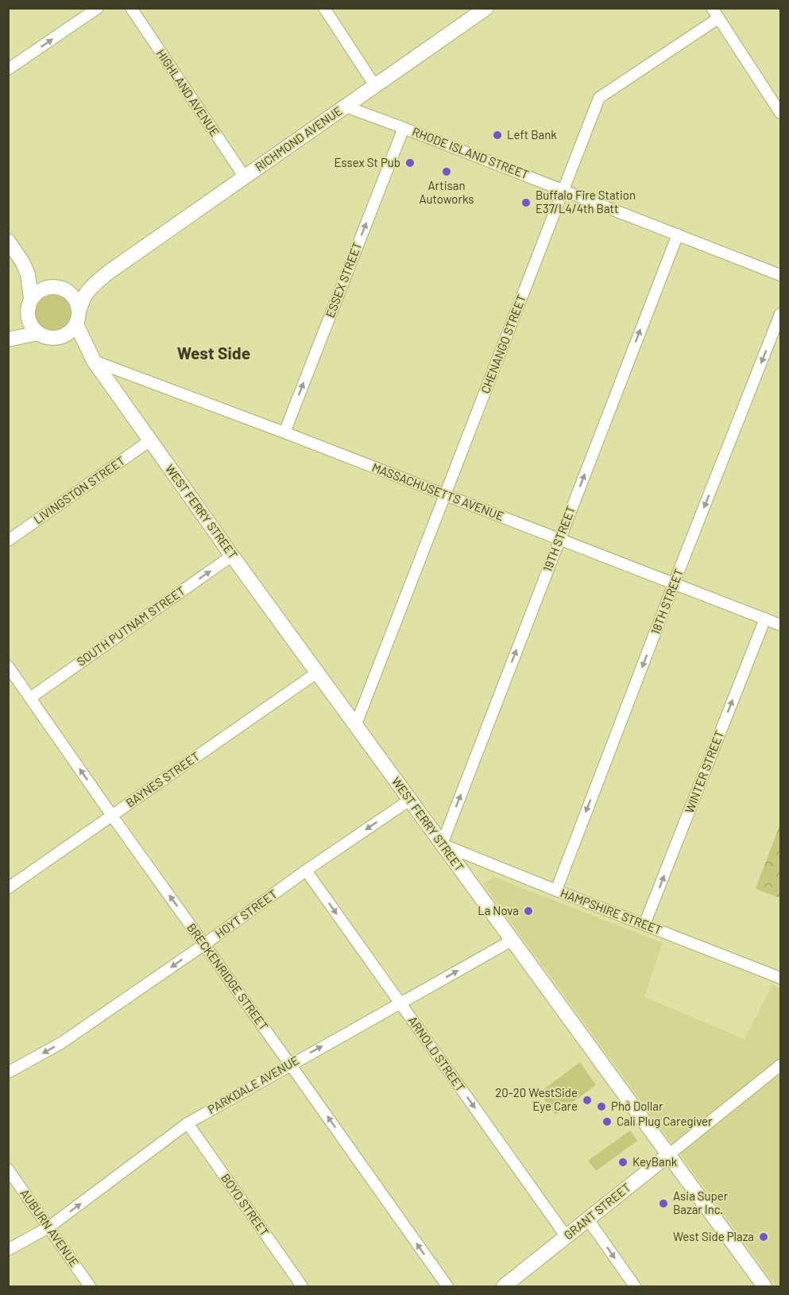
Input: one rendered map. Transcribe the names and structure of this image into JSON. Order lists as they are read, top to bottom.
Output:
{
  "streets": {
    "street": [
      "HIGHLAND AVENUE",
      "RICHMOND AVENUE",
      "RHODE ISLAND STREET",
      "ESSEX STREET",
      "CHENANGO STREET",
      "LIVINGSTON STREET",
      "MASSACHUSETTS AVENUE",
      "WEST FERRY STREET",
      "19TH STREET",
      "18TH STREET",
      "SOUTH PUTNAM STREET",
      "WINTER STREET",
      "BAYNES STREET",
      "HAMPSHIRE STREET",
      "HOYT STREET",
      "BRECKENRIDGE STREET",
      "ARNOLD STREET",
      "PARKDALE AVENUE",
      "BOYD STREET",
      "GRANT STREET",
      "AUBURN AVENUE"
    ]
  },
  "crossings": [
    ["HIGHLAND AVENUE", "RICHMOND AVENUE"],
    ["RICHMOND AVENUE", "RHODE ISLAND STREET"],
    ["RICHMOND AVENUE", "WEST FERRY STREET"],
    ["RHODE ISLAND STREET", "ESSEX STREET"],
    ["RHODE ISLAND STREET", "CHENANGO STREET"],
    ["RHODE ISLAND STREET", "19TH STREET"],
    ["ESSEX STREET", "MASSACHUSETTS AVENUE"],
    ["CHENANGO STREET", "MASSACHUSETTS AVENUE"],
    ["CHENANGO STREET", "WEST FERRY STREET"],
    ["LIVINGSTON STREET", "WEST FERRY STREET"],
    ["MASSACHUSETTS AVENUE", "WEST FERRY STREET"],
    ["MASSACHUSETTS AVENUE", "19TH STREET"],
    ["MASSACHUSETTS AVENUE", "18TH STREET"],
    ["MASSACHUSETTS AVENUE", "WINTER STREET"],
    ["WEST FERRY STREET", "19TH STREET"],
    ["WEST FERRY STREET", "SOUTH PUTNAM STREET"],
    ["WEST FERRY STREET", "BAYNES STREET"],
    ["WEST FERRY STREET", "HAMPSHIRE STREET"],
    ["WEST FERRY STREET", "HOYT STREET"],
    ["WEST FERRY STREET", "PARKDALE AVENUE"],
    ["WEST FERRY STREET", "GRANT STREET"],
    ["19TH STREET", "HAMPSHIRE STREET"],
    ["18TH STREET", "HAMPSHIRE STREET"],
    ["SOUTH PUTNAM STREET", "BRECKENRIDGE STREET"],
    ["WINTER STREET", "HAMPSHIRE STREET"],
    ["BAYNES STREET", "BRECKENRIDGE STREET"],
    ["HOYT STREET", "BRECKENRIDGE STREET"],
    ["HOYT STREET", "ARNOLD STREET"],
    ["BRECKENRIDGE STREET", "PARKDALE AVENUE"],
    ["ARNOLD STREET", "PARKDALE AVENUE"],
    ["ARNOLD STREET", "GRANT STREET"],
    ["PARKDALE AVENUE", "BOYD STREET"],
    ["PARKDALE AVENUE", "AUBURN AVENUE"]
  ],
  "one_way": [
    "ESSEX STREET",
    "19TH STREET",
    "18TH STREET",
    "SOUTH PUTNAM STREET",
    "WINTER STREET",
    "HOYT STREET",
    "BRECKENRIDGE STREET",
    "ARNOLD STREET",
    "PARKDALE AVENUE"
  ],
  "districts": ["West Side"],
  "places": [
    "Left Bank",
    "Essex St Pub",
    "Artisan Autoworks",
    "Buffalo Fire Station E37/L4/4th Batt",
    "La Nova",
    "20-20 WestSide Eye Care",
    "Phở Dollar",
    "Cali Plug Caregiver",
    "KeyBank",
    "Asia Super Bazar Inc.",
    "West Side Plaza"
  ]
}
